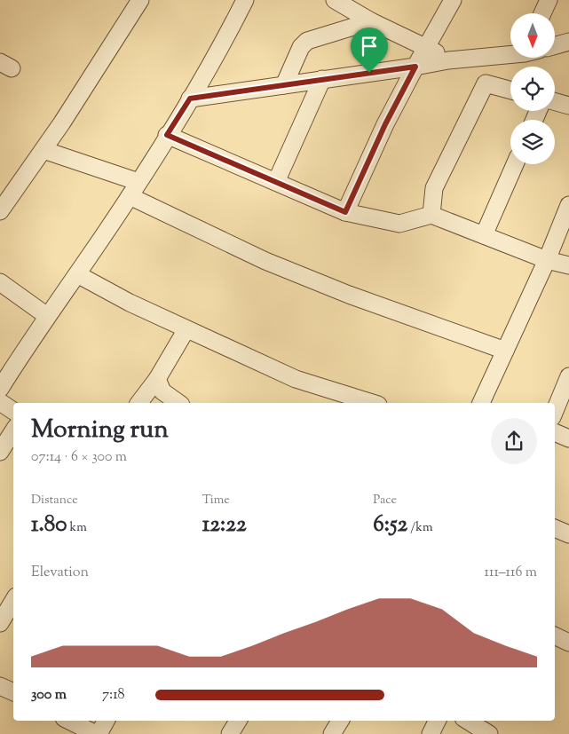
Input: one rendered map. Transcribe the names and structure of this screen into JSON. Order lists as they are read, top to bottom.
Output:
{
  "north": "bottom",
  "page": {
    "heading": ["Morning run", "07:14 · 6 × 300 m"],
    "stats": [
      ["Distance", "1.80 km"],
      ["Time", "12:22"],
      ["Pace", "6:52 /km"]
    ],
    "chart": ["Elevation", "111–116 m"],
    "list": [
      {
        "name": "300 m",
        "note": "7:18"
      }
    ]
  }
}
